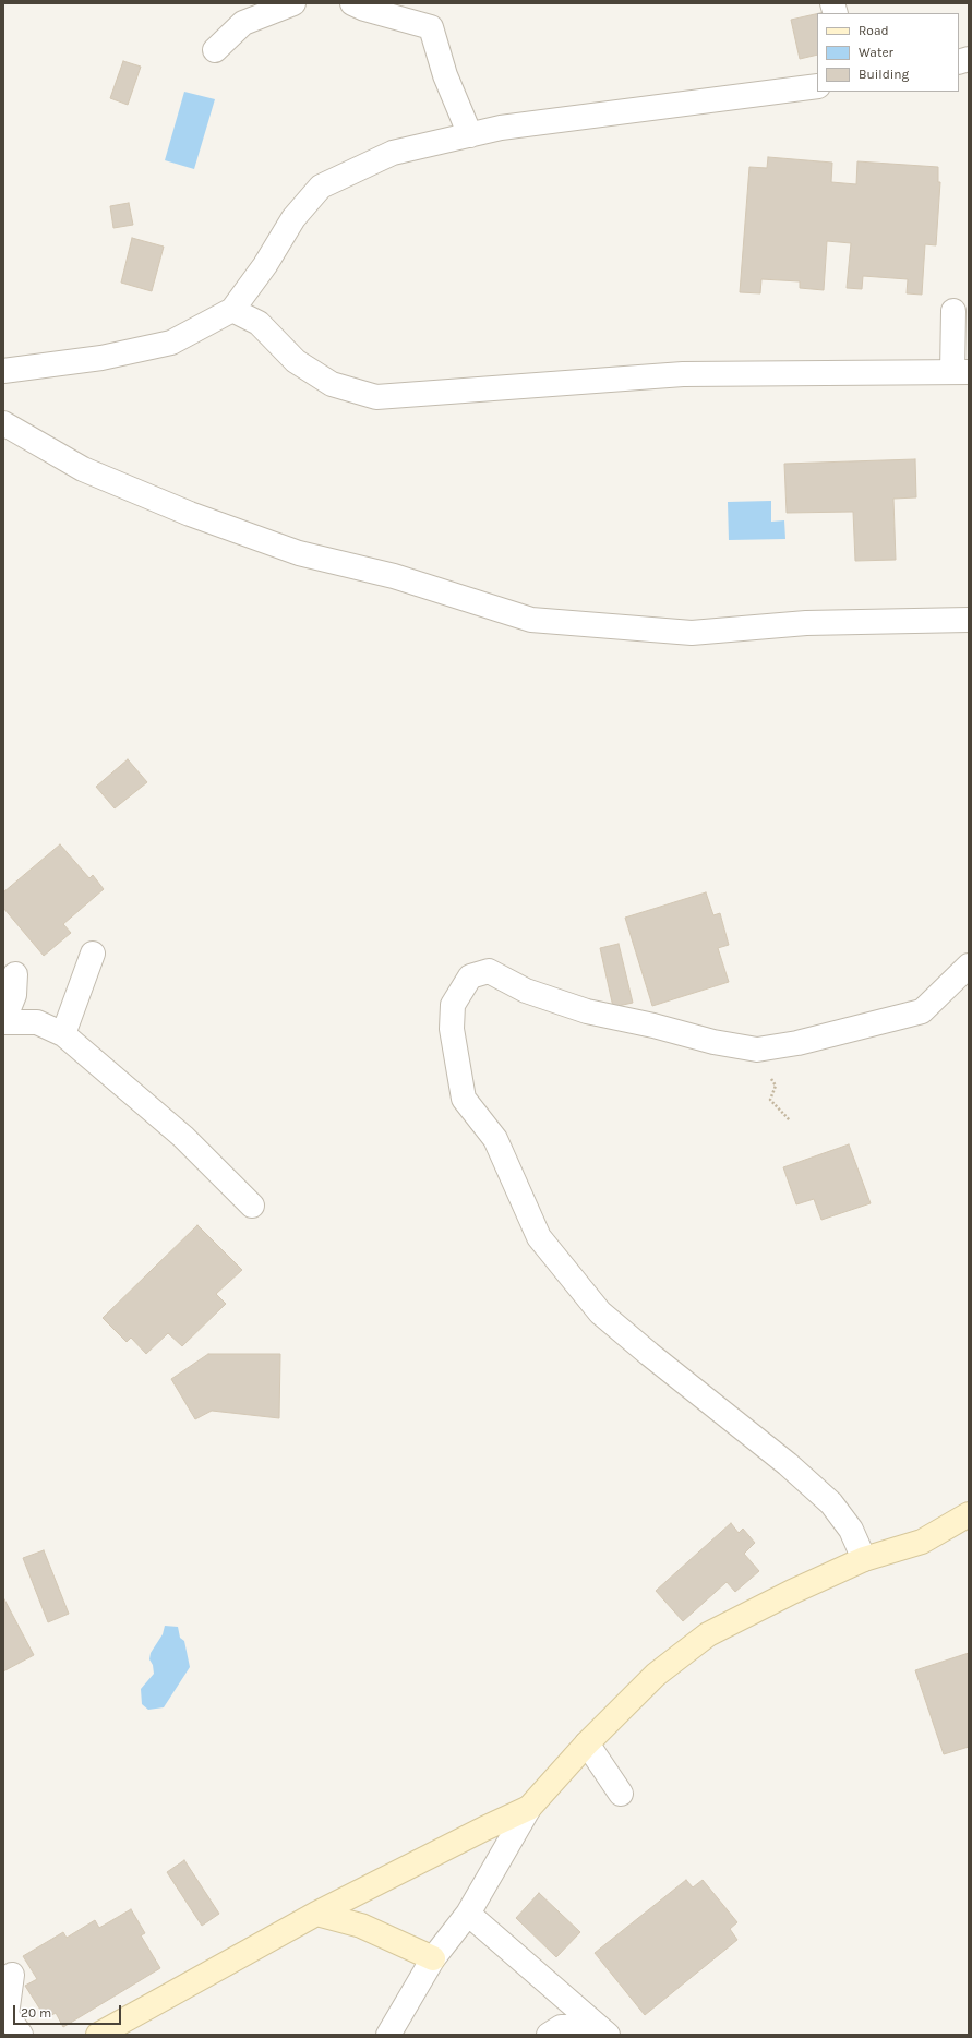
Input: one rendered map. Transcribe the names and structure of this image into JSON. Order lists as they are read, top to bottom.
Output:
{
  "legend": ["Road", "Water", "Building"],
  "scale_bar": "20 m"
}
